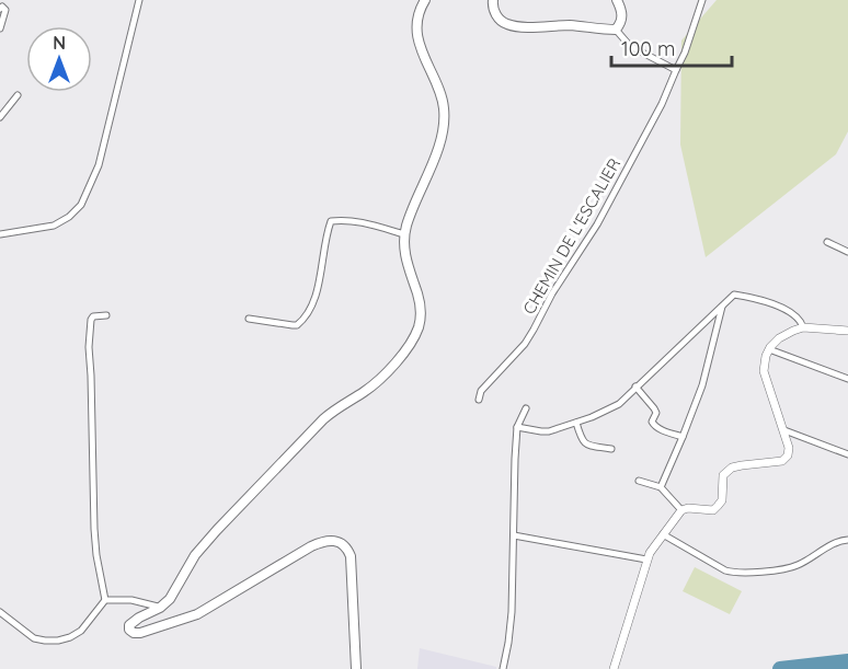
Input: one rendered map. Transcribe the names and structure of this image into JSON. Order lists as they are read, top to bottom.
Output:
{
  "streets": {
    "street": ["CHEMIN DE L'ESCALIER"]
  },
  "scale_bar": "100 m",
  "north": "top"
}
